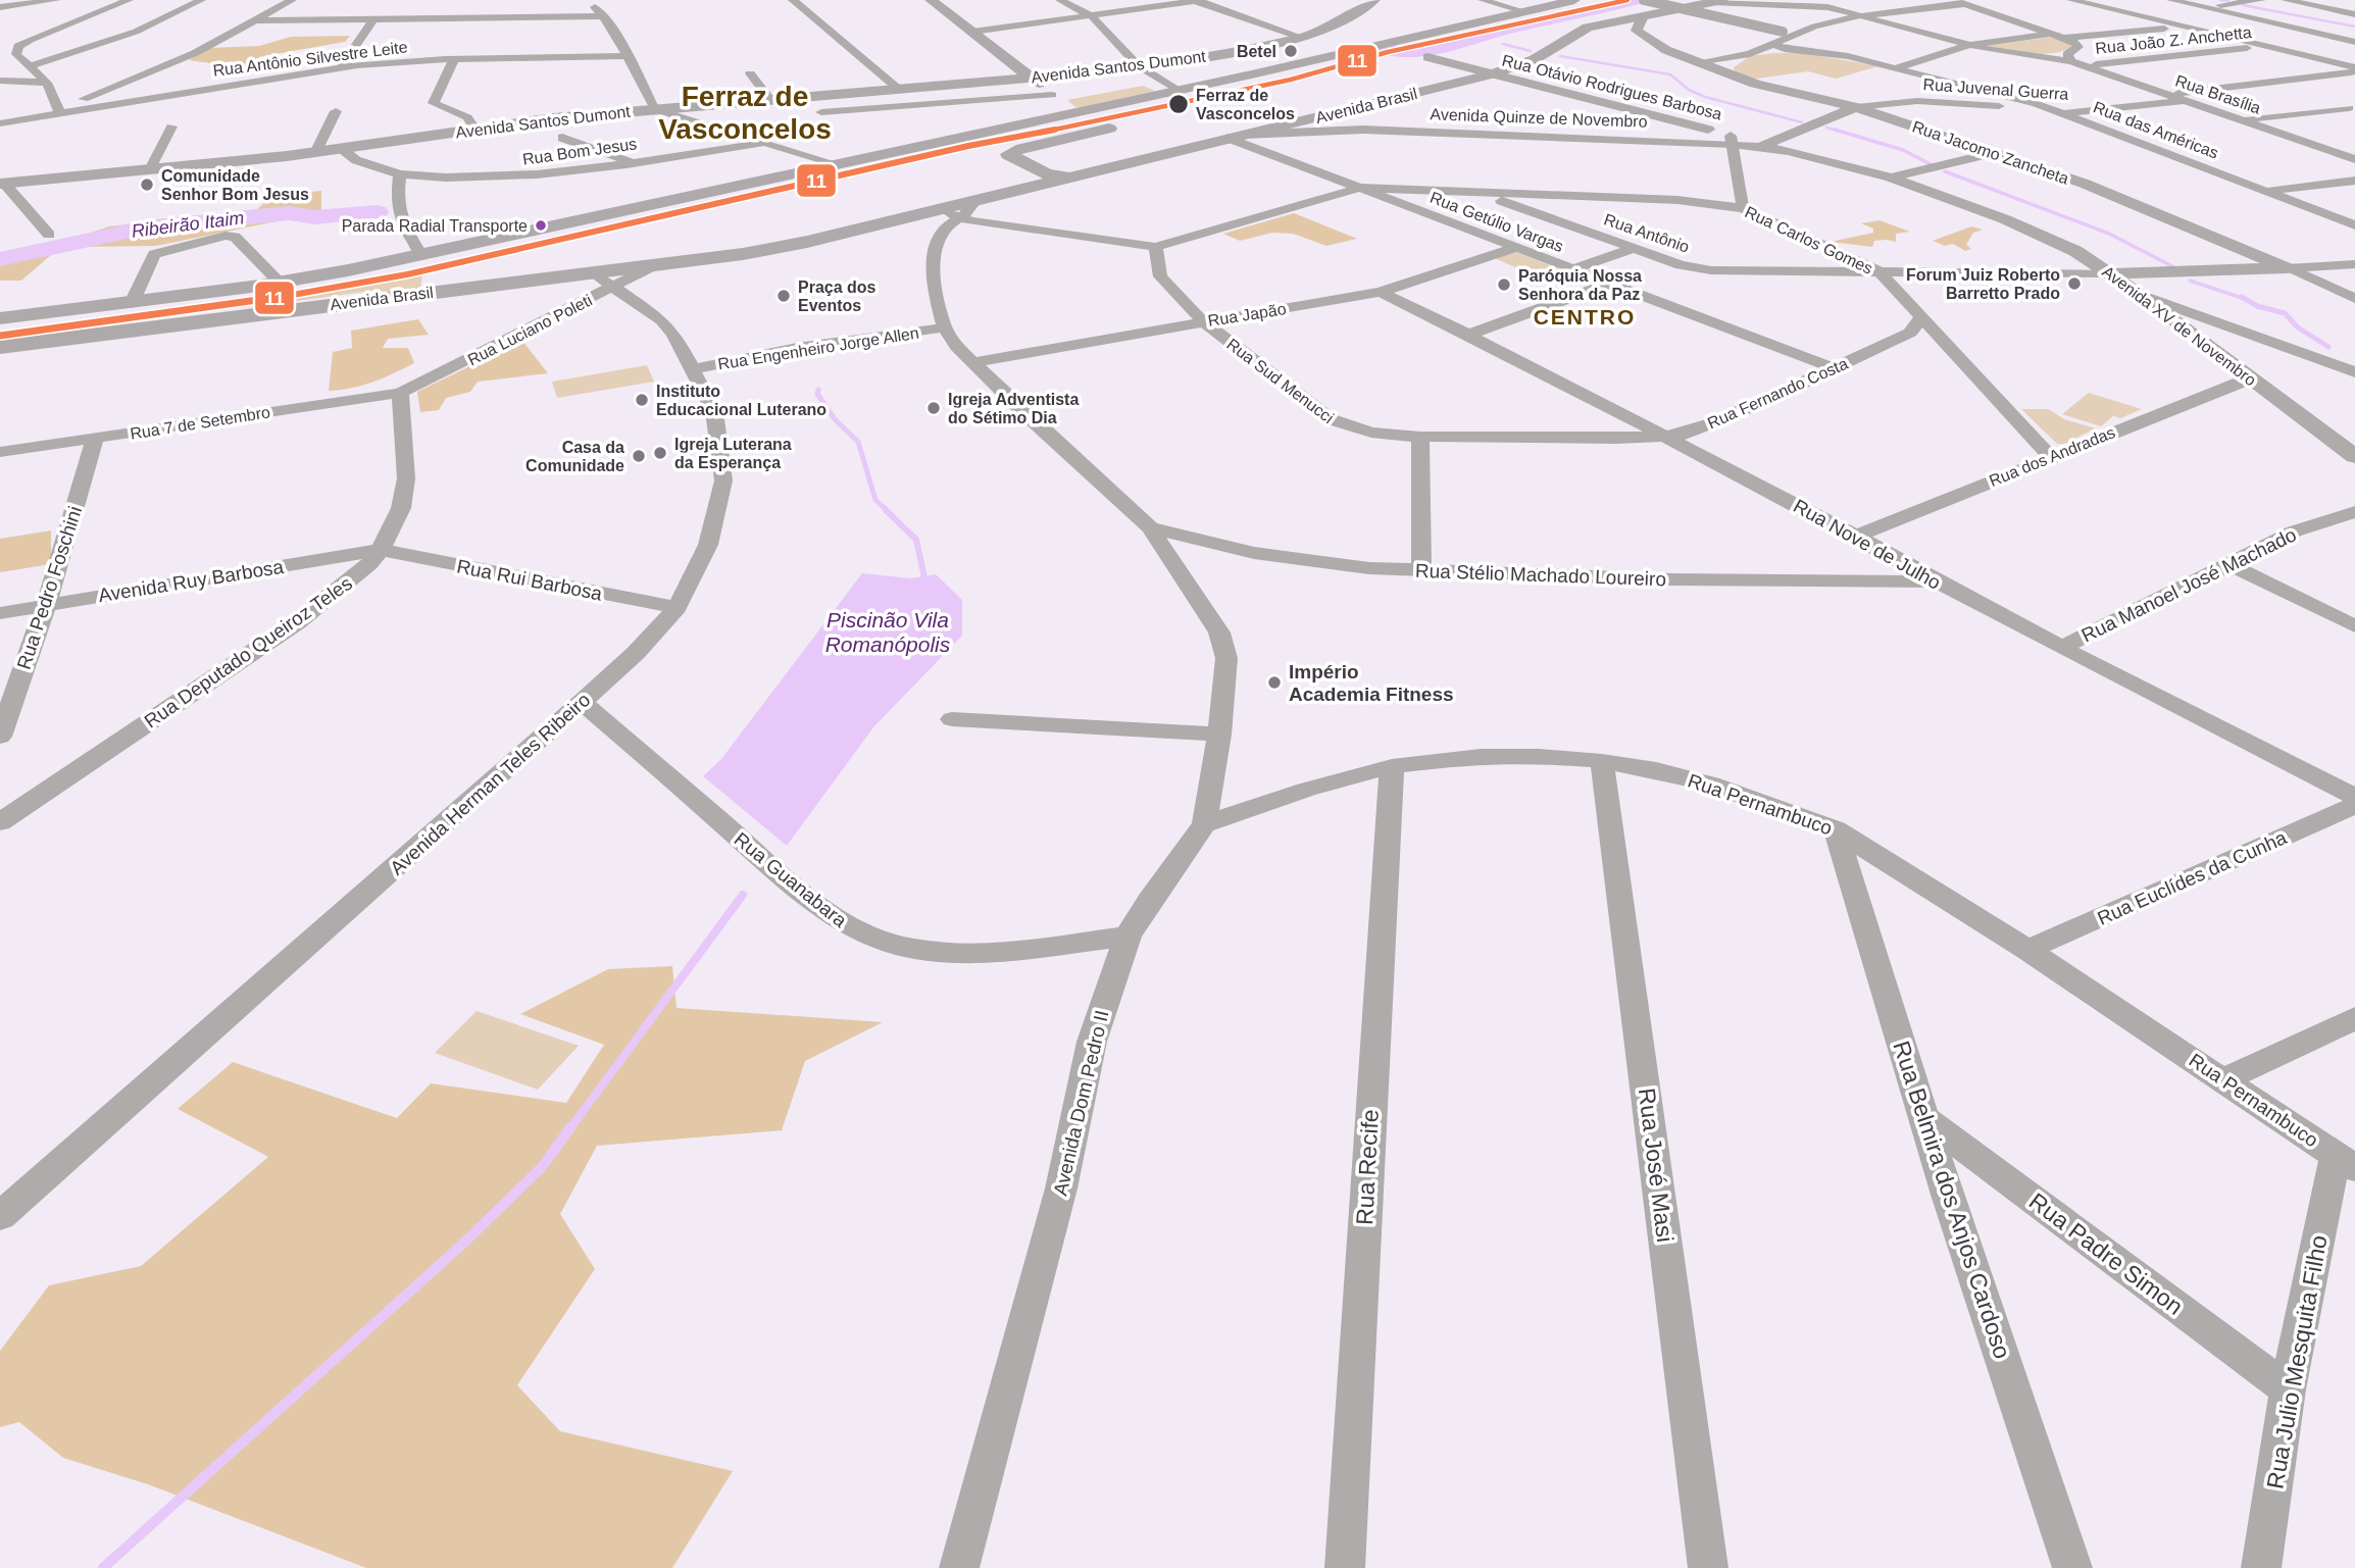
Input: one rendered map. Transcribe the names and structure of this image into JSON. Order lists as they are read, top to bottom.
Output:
{
  "streets": {
    "main road": ["Avenida Santos Dumont", "Avenida Brasil"],
    "street": [
      "Rua João Z. Anchetta",
      "Rua Antônio Silvestre Leite",
      "Rua Otávio Rodrigues Barbosa",
      "Rua Juvenal Guerra",
      "Rua Brasília",
      "Avenida Quinze de Novembro",
      "Rua das Américas",
      "Rua Bom Jesus",
      "Rua Jacomo Zancheta",
      "Rua Getúlio Vargas",
      "Rua Antônio",
      "Rua Carlos Gomes",
      "Rua Japão",
      "Avenida XV de Novembro",
      "Rua Luciano Poleti",
      "Rua Engenheiro Jorge Allen",
      "Rua Sud Menucci",
      "Rua Fernando Costa",
      "Rua 7 de Setembro",
      "Rua dos Andradas",
      "Rua Nove de Julho",
      "Rua Stélio Machado Loureiro",
      "Rua Rui Barbosa",
      "Avenida Ruy Barbosa",
      "Rua Manoel José Machado",
      "Rua Pedro Foschini",
      "Rua Deputado Queiroz Teles",
      "Avenida Herman Teles Ribeiro",
      "Rua Pernambuco",
      "Rua Euclídes da Cunha",
      "Rua Guanabara",
      "Avenida Dom Pedro II",
      "Rua José Masi",
      "Rua Recife",
      "Rua Belmira dos Anjos Cardoso",
      "Rua Padre Simon",
      "Rua Julio Mesquita Filho"
    ]
  },
  "crossings": [
    ["Rua João Z. Anchetta", "Rua Brasília"],
    ["Avenida Santos Dumont", "Rua Bom Jesus"],
    ["Rua Otávio Rodrigues Barbosa", "Rua Juvenal Guerra"],
    ["Rua Otávio Rodrigues Barbosa", "Avenida Brasil"],
    ["Rua Otávio Rodrigues Barbosa", "Avenida Quinze de Novembro"],
    ["Rua Otávio Rodrigues Barbosa", "Avenida XV de Novembro"],
    ["Rua Juvenal Guerra", "Rua Brasília"],
    ["Rua Juvenal Guerra", "Rua das Américas"],
    ["Rua Juvenal Guerra", "Rua Jacomo Zancheta"],
    ["Avenida Brasil", "Avenida Quinze de Novembro"],
    ["Avenida Brasil", "Rua Jacomo Zancheta"],
    ["Avenida Brasil", "Rua Getúlio Vargas"],
    ["Avenida Brasil", "Rua Luciano Poleti"],
    ["Avenida Brasil", "Avenida Herman Teles Ribeiro"],
    ["Avenida Brasil", "Avenida Dom Pedro II"],
    ["Avenida Quinze de Novembro", "Rua Getúlio Vargas"],
    ["Avenida Quinze de Novembro", "Avenida XV de Novembro"],
    ["Rua Getúlio Vargas", "Rua Carlos Gomes"],
    ["Rua Getúlio Vargas", "Rua Japão"],
    ["Rua Getúlio Vargas", "Rua Fernando Costa"],
    ["Rua Antônio", "Rua Carlos Gomes"],
    ["Rua Antônio", "Avenida XV de Novembro"],
    ["Rua Carlos Gomes", "Rua Fernando Costa"],
    ["Rua Carlos Gomes", "Rua dos Andradas"],
    ["Rua Japão", "Rua Sud Menucci"],
    ["Rua Japão", "Rua Nove de Julho"],
    ["Rua Japão", "Avenida Dom Pedro II"],
    ["Avenida XV de Novembro", "Rua dos Andradas"],
    ["Rua Luciano Poleti", "Rua 7 de Setembro"],
    ["Rua Luciano Poleti", "Rua Deputado Queiroz Teles"],
    ["Rua Luciano Poleti", "Avenida Herman Teles Ribeiro"],
    ["Rua Engenheiro Jorge Allen", "Avenida Herman Teles Ribeiro"],
    ["Rua Engenheiro Jorge Allen", "Avenida Dom Pedro II"],
    ["Rua Sud Menucci", "Rua Fernando Costa"],
    ["Rua Sud Menucci", "Rua Nove de Julho"],
    ["Rua Fernando Costa", "Rua Nove de Julho"],
    ["Rua 7 de Setembro", "Rua Pedro Foschini"],
    ["Rua 7 de Setembro", "Rua Deputado Queiroz Teles"],
    ["Rua dos Andradas", "Rua Nove de Julho"],
    ["Rua Nove de Julho", "Rua Stélio Machado Loureiro"],
    ["Rua Nove de Julho", "Rua Manoel José Machado"],
    ["Rua Stélio Machado Loureiro", "Avenida Dom Pedro II"],
    ["Rua Rui Barbosa", "Avenida Ruy Barbosa"],
    ["Rua Rui Barbosa", "Rua Deputado Queiroz Teles"],
    ["Rua Rui Barbosa", "Avenida Herman Teles Ribeiro"],
    ["Avenida Ruy Barbosa", "Rua Pedro Foschini"],
    ["Avenida Ruy Barbosa", "Rua Deputado Queiroz Teles"],
    ["Avenida Herman Teles Ribeiro", "Rua Guanabara"],
    ["Rua Pernambuco", "Rua Euclídes da Cunha"],
    ["Rua Pernambuco", "Avenida Dom Pedro II"],
    ["Rua Pernambuco", "Rua José Masi"],
    ["Rua Pernambuco", "Rua Recife"],
    ["Rua Pernambuco", "Rua Belmira dos Anjos Cardoso"],
    ["Rua Pernambuco", "Rua Julio Mesquita Filho"],
    ["Rua Guanabara", "Avenida Dom Pedro II"],
    ["Rua Belmira dos Anjos Cardoso", "Rua Padre Simon"],
    ["Rua Padre Simon", "Rua Julio Mesquita Filho"]
  ],
  "districts": ["Ferraz de Vasconcelos", "CENTRO"],
  "water": ["Ribeirão Itaim", "Piscinão Vila Romanópolis"],
  "places": [
    "Betel",
    "Ferraz de Vasconcelos",
    "Comunidade Senhor Bom Jesus",
    "Parada Radial Transporte",
    "Forum Juiz Roberto Barretto Prado",
    "Paróquia Nossa Senhora da Paz",
    "Praça dos Eventos",
    "Instituto Educacional Luterano",
    "Igreja Adventista do Sétimo Dia",
    "Igreja Luterana da Esperança",
    "Casa da Comunidade",
    "Império Academia Fitness"
  ],
  "lines": ["transit line 11"]
}
